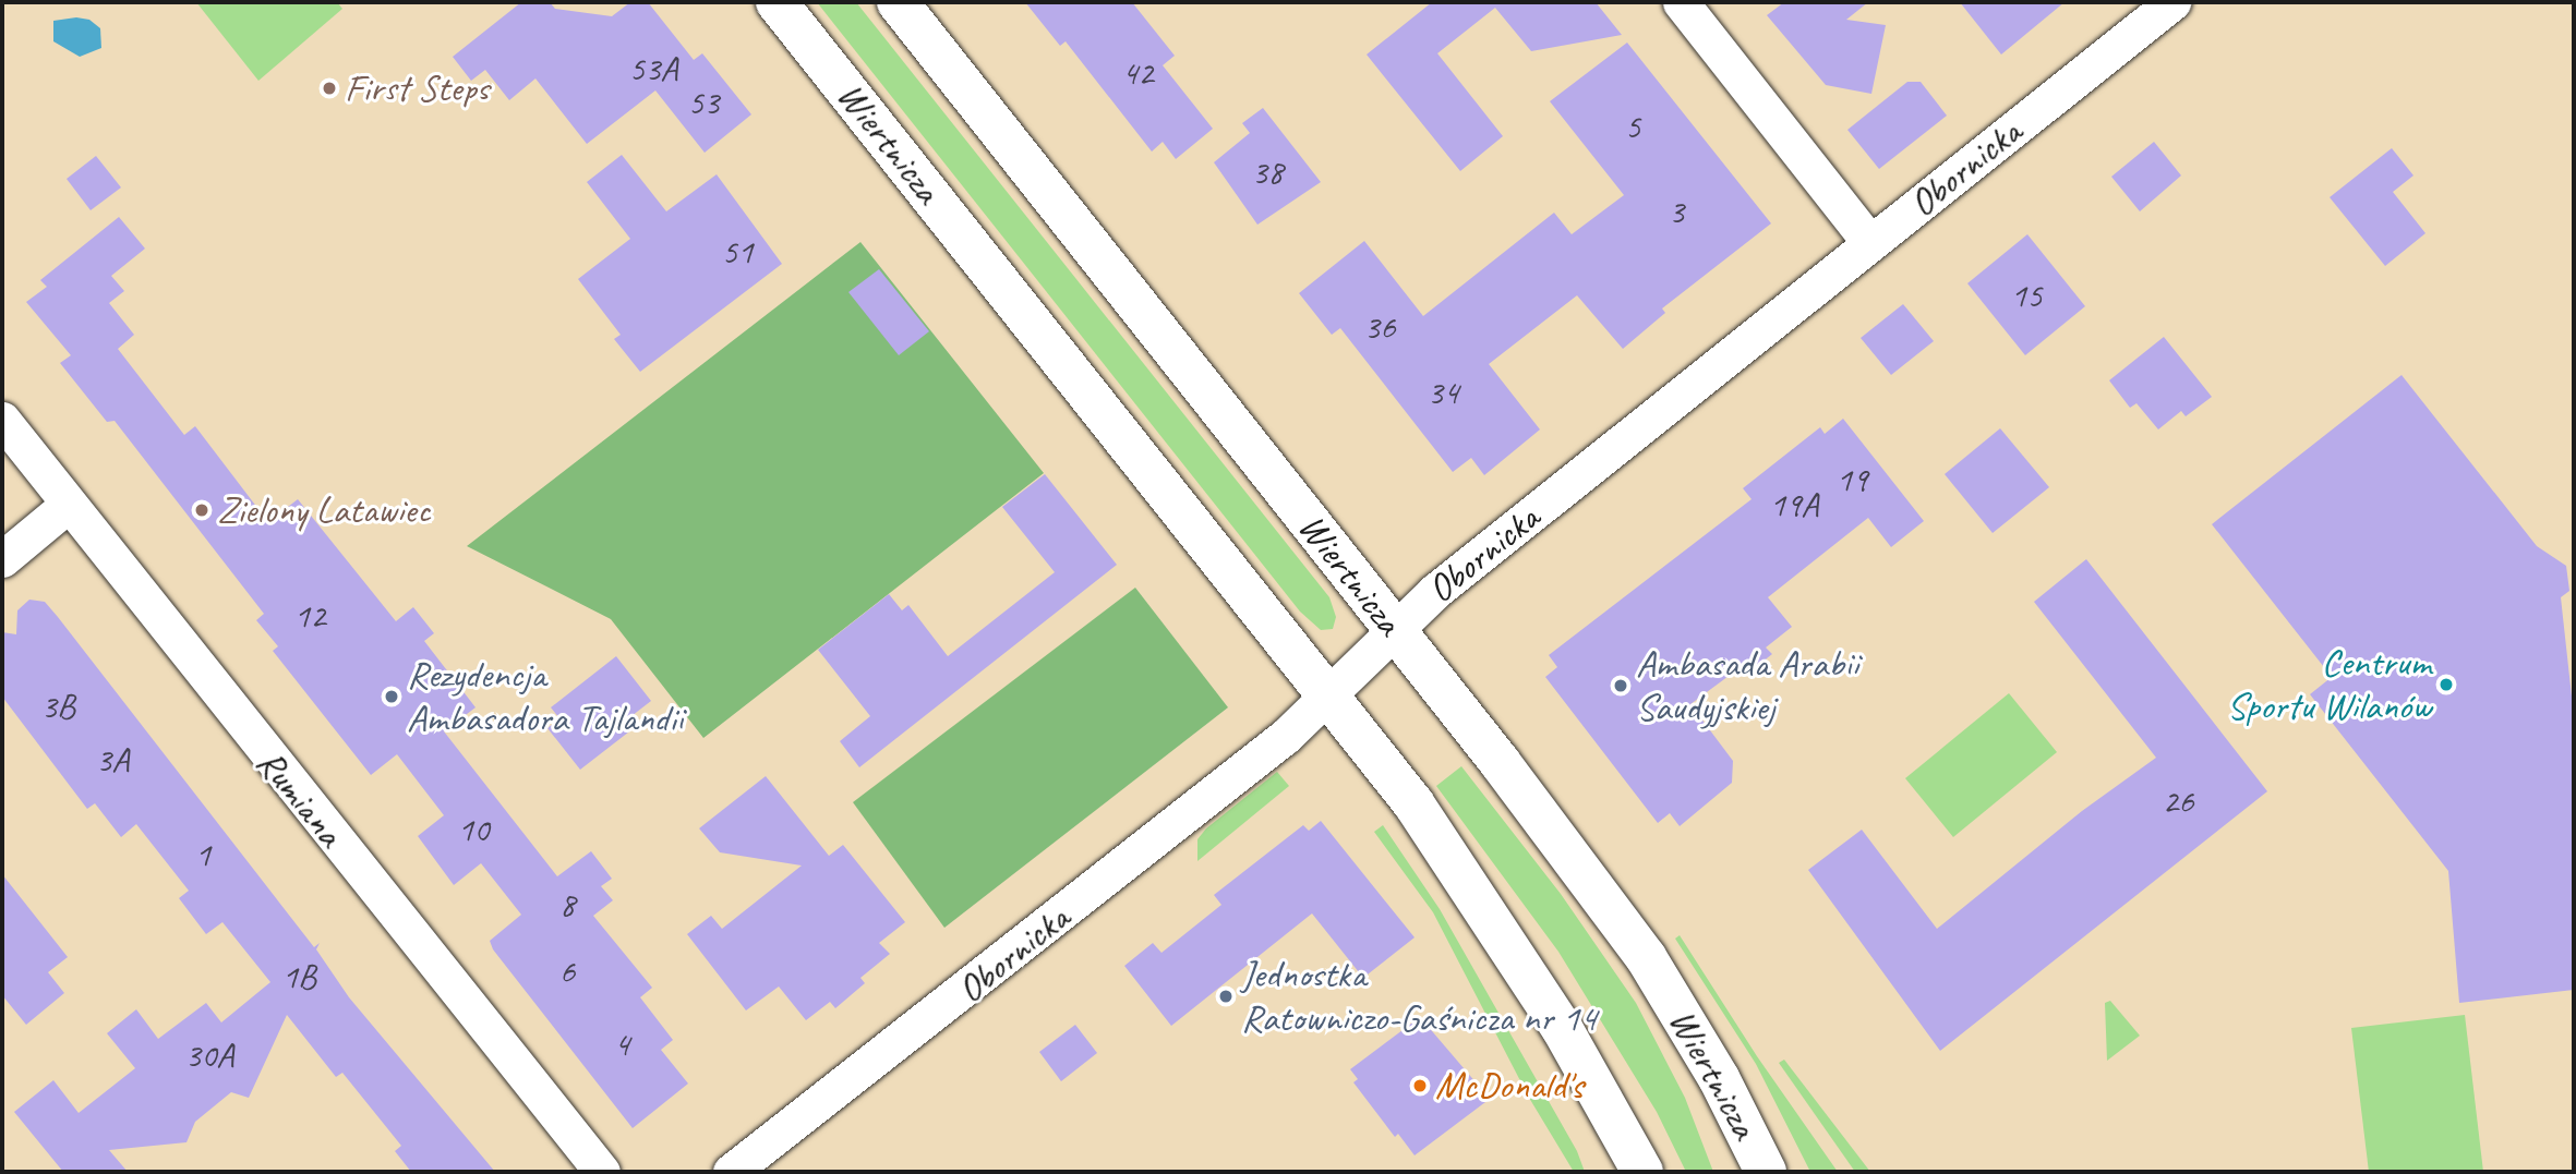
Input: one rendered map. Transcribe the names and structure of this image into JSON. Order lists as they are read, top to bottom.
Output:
{
  "streets": {
    "main road": ["Wiertnicza"],
    "street": ["Obornicka", "Rumiana"]
  },
  "crossings": [
    ["Wiertnicza", "Obornicka"]
  ],
  "places": [
    "First Steps",
    "Zielony Latawiec",
    "Centrum Sportu Wilanów",
    "Ambasada Arabii Saudyjskiej",
    "Rezydencja Ambasadora Tajlandii",
    "Jednostka Ratowniczo-Gaśnicza nr 14",
    "McDonald's"
  ],
  "house_numbers": [
    "53A",
    "42",
    "53",
    "5",
    "38",
    "3",
    "51",
    "15",
    "36",
    "34",
    "19",
    "19A",
    "12",
    "3B",
    "3A",
    "26",
    "10",
    "1",
    "8",
    "6",
    "1B",
    "4",
    "30A"
  ]
}
